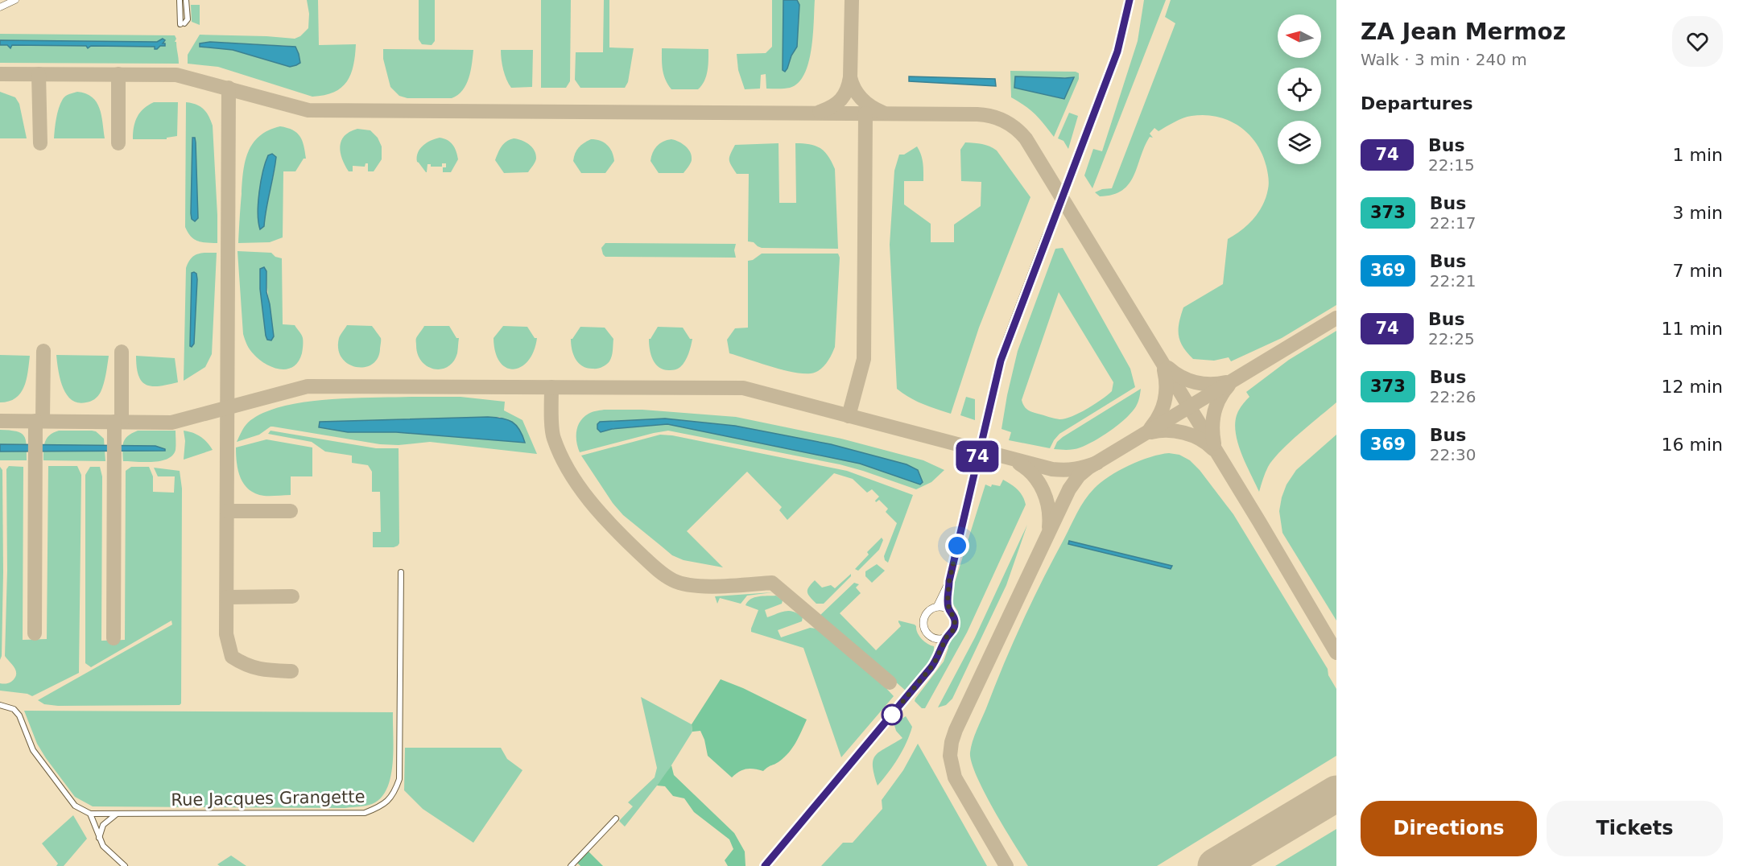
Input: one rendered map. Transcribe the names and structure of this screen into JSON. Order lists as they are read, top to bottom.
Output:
{
  "streets": {
    "street": ["Rue Jacques Grangette"]
  },
  "lines": ["bus line 74"],
  "north": "left",
  "page": {
    "on_map": "74",
    "heading": [
      ["ZA Jean Mermoz", "Walk · 3 min · 240 m"],
      "Departures"
    ],
    "list": [
      {
        "mark": "74",
        "name": "Bus",
        "note": "22:15",
        "value": "1 min"
      },
      {
        "mark": "373",
        "name": "Bus",
        "note": "22:17",
        "value": "3 min"
      },
      {
        "mark": "369",
        "name": "Bus",
        "note": "22:21",
        "value": "7 min"
      },
      {
        "mark": "74",
        "name": "Bus",
        "note": "22:25",
        "value": "11 min"
      },
      {
        "mark": "373",
        "name": "Bus",
        "note": "22:26",
        "value": "12 min"
      },
      {
        "mark": "369",
        "name": "Bus",
        "note": "22:30",
        "value": "16 min"
      }
    ],
    "buttons": ["Directions", "Tickets"]
  }
}
